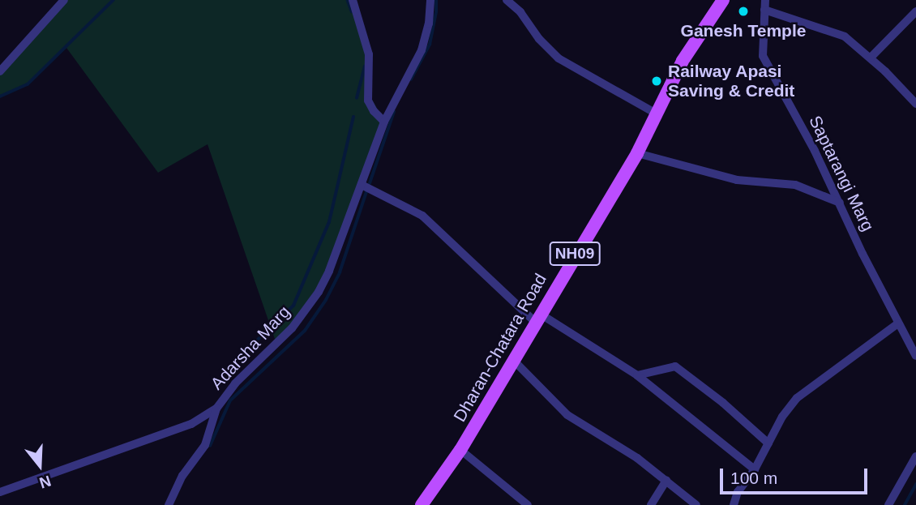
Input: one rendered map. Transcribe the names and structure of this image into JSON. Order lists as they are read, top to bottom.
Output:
{
  "streets": {
    "main road": ["NH09", "Dharan-Chatara Road"],
    "street": ["Saptarangi Marg", "Adarsha Marg"]
  },
  "places": ["Ganesh Temple", "Railway Apasi Saving & Credit"],
  "scale_bar": "100 m",
  "north": "bottom"
}
